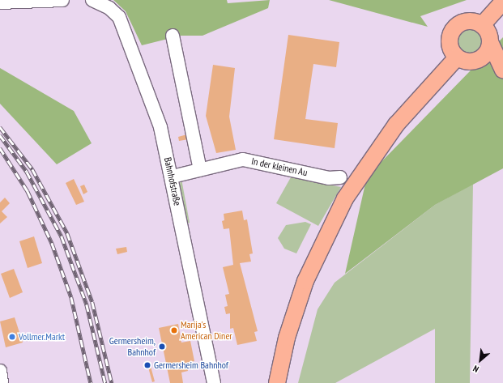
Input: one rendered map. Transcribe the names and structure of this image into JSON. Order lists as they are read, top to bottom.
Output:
{
  "streets": {
    "street": ["In der kleinen Au", "Bahnhofstraße"]
  },
  "crossings": [
    ["In der kleinen Au", "Bahnhofstraße"]
  ],
  "places": [
    "Marija's American Diner",
    "Vollmer.Markt",
    "Germersheim, Bahnhof",
    "Germersheim Bahnhof"
  ],
  "north": "bottom left"
}
